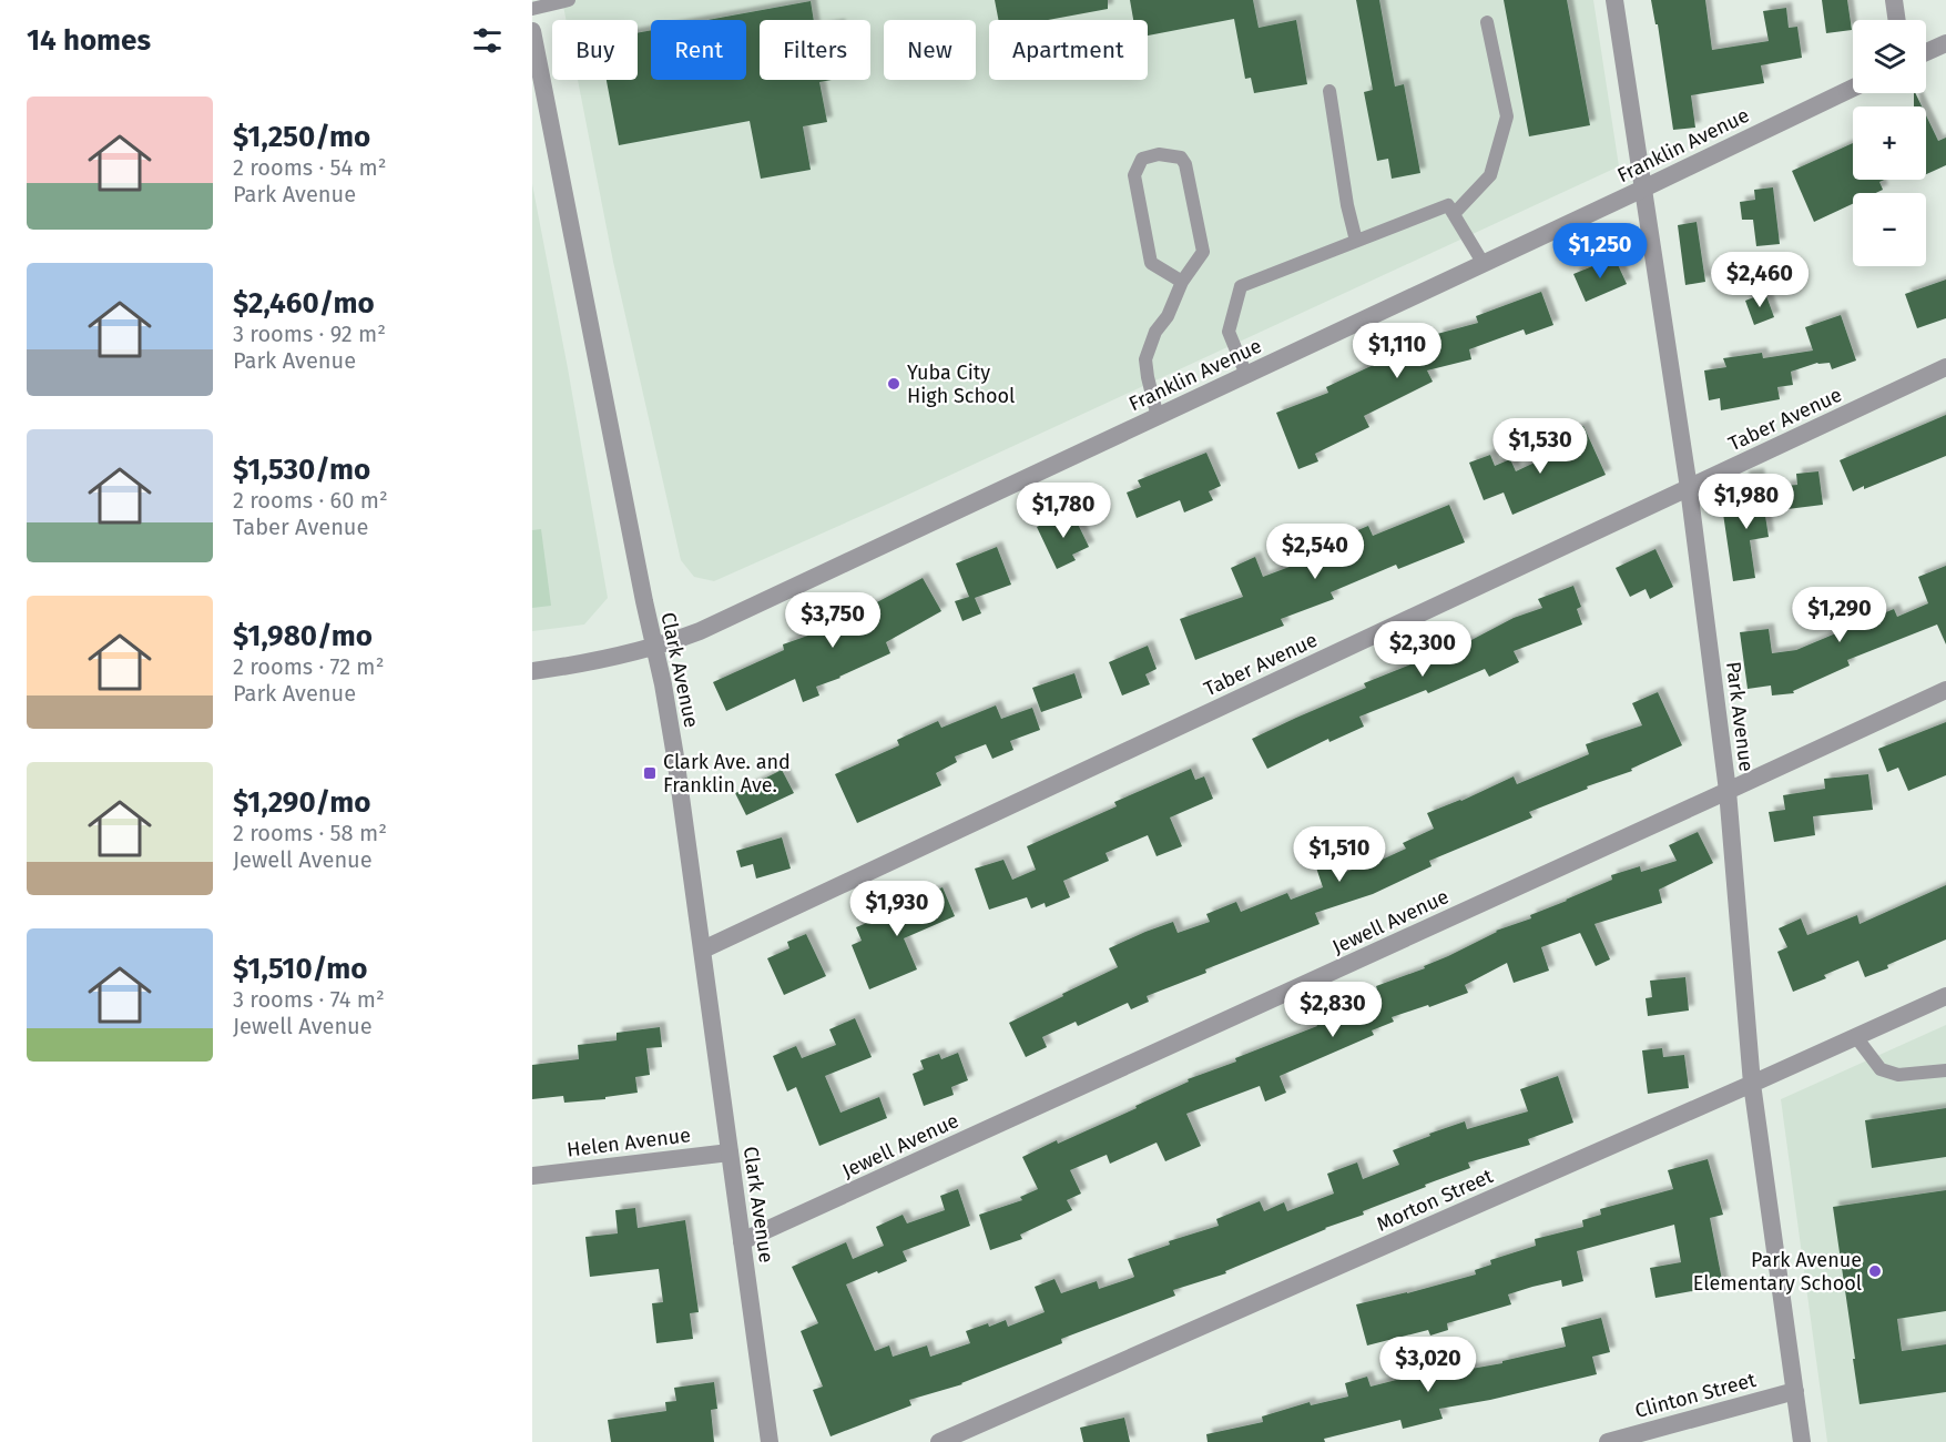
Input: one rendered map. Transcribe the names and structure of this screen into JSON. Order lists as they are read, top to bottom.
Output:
{
  "streets": {
    "street": [
      "Franklin Avenue",
      "Taber Avenue",
      "Clark Avenue",
      "Park Avenue",
      "Jewell Avenue",
      "Helen Avenue",
      "Morton Street",
      "Clinton Street"
    ]
  },
  "crossings": [
    ["Franklin Avenue", "Clark Avenue"],
    ["Franklin Avenue", "Park Avenue"],
    ["Taber Avenue", "Clark Avenue"],
    ["Taber Avenue", "Park Avenue"],
    ["Clark Avenue", "Jewell Avenue"],
    ["Clark Avenue", "Helen Avenue"],
    ["Park Avenue", "Jewell Avenue"],
    ["Park Avenue", "Morton Street"],
    ["Park Avenue", "Clinton Street"]
  ],
  "places": {
    "other": ["Yuba City High School", "Park Avenue Elementary School"],
    "transit": ["Clark Ave. and Franklin Ave."]
  },
  "page": {
    "heading": "14 homes",
    "map_buttons": ["+", "−"],
    "chip": [
      "Buy",
      "Rent",
      "Filters",
      "New",
      "Apartment"
    ],
    "list": [
      {
        "name": "$1,250/mo",
        "note": "2 rooms · 54 m² · Park Avenue"
      },
      {
        "name": "$2,460/mo",
        "note": "3 rooms · 92 m² · Park Avenue"
      },
      {
        "name": "$1,530/mo",
        "note": "2 rooms · 60 m² · Taber Avenue"
      },
      {
        "name": "$1,980/mo",
        "note": "2 rooms · 72 m² · Park Avenue"
      },
      {
        "name": "$1,290/mo",
        "note": "2 rooms · 58 m² · Jewell Avenue"
      },
      {
        "name": "$1,510/mo",
        "note": "3 rooms · 74 m² · Jewell Avenue"
      }
    ],
    "price": [
      "$1,250",
      "$2,460",
      "$1,110",
      "$1,530",
      "$1,980",
      "$1,780",
      "$2,540",
      "$1,290",
      "$3,750",
      "$2,300",
      "$1,510",
      "$1,930",
      "$2,830",
      "$3,020"
    ]
  }
}
